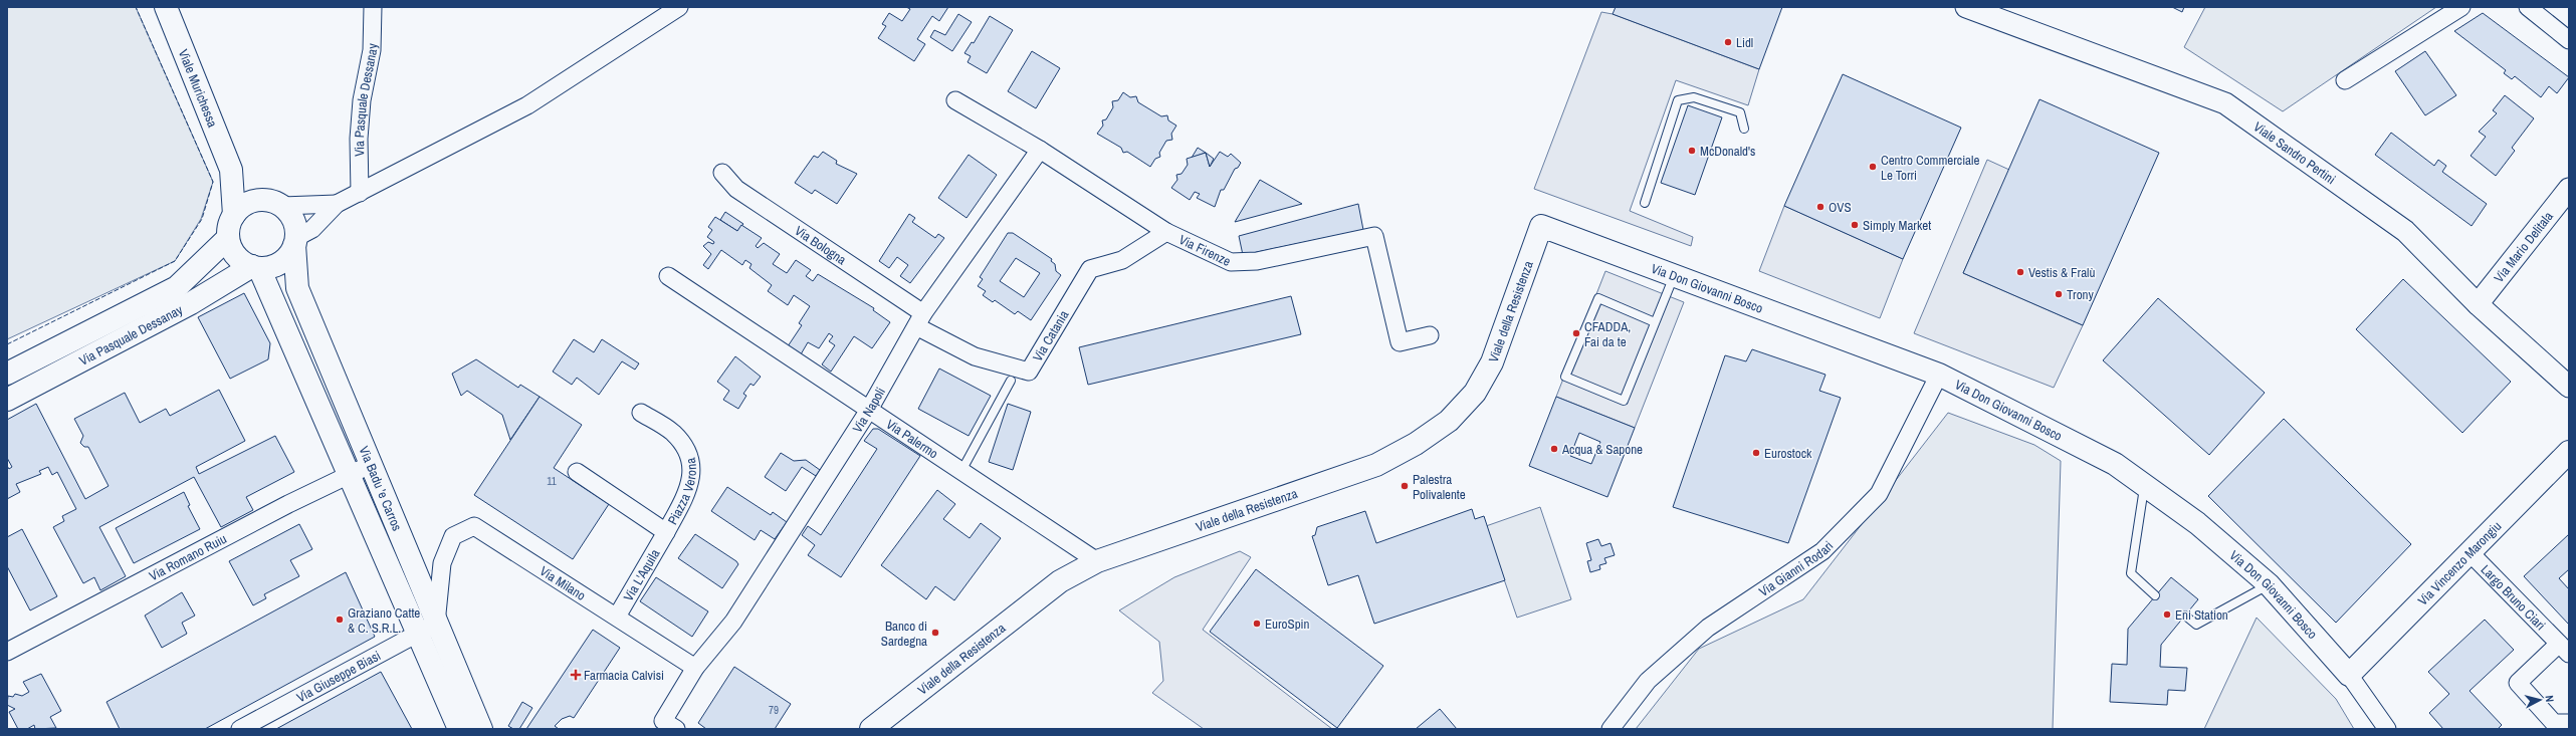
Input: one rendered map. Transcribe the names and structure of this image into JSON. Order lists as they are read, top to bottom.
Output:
{
  "streets": {
    "main road": [
      "Viale Murichessa",
      "Via Pasquale Dessanay",
      "Via Don Giovanni Bosco",
      "Viale della Resistenza",
      "Via Badu 'e Carros",
      "Via Vincenzo Marongiu"
    ],
    "street": [
      "Viale Sandro Pertini",
      "Via Bologna",
      "Via Mario Delitala",
      "Via Firenze",
      "Via Catania",
      "Via Napoli",
      "Via Palermo",
      "Piazza Verona",
      "Via Romano Ruiu",
      "Via Gianni Rodari",
      "Via L'Aquila",
      "Via Milano",
      "Largo Bruno Ciari",
      "Via Giuseppe Biasi"
    ]
  },
  "crossings": [
    ["Viale Murichessa", "Via Pasquale Dessanay"],
    ["Viale Murichessa", "Via Badu 'e Carros"],
    ["Via Pasquale Dessanay", "Via Badu 'e Carros"],
    ["Viale Sandro Pertini", "Via Mario Delitala"],
    ["Via Bologna", "Via Catania"],
    ["Via Bologna", "Via Napoli"],
    ["Via Firenze", "Via Catania"],
    ["Via Firenze", "Via Napoli"],
    ["Via Don Giovanni Bosco", "Viale della Resistenza"],
    ["Via Don Giovanni Bosco", "Via Vincenzo Marongiu"],
    ["Via Don Giovanni Bosco", "Via Gianni Rodari"],
    ["Viale della Resistenza", "Via Palermo"],
    ["Via Catania", "Via Napoli"],
    ["Via Napoli", "Via Palermo"],
    ["Via Napoli", "Via Milano"],
    ["Via Badu 'e Carros", "Via Romano Ruiu"],
    ["Via Badu 'e Carros", "Via Milano"],
    ["Via Badu 'e Carros", "Via Giuseppe Biasi"],
    ["Piazza Verona", "Via L'Aquila"],
    ["Via Vincenzo Marongiu", "Largo Bruno Ciari"],
    ["Via L'Aquila", "Via Milano"],
    ["Via Milano", "Via Giuseppe Biasi"]
  ],
  "places": {
    "other": [
      "Lidl",
      "McDonald's",
      "Centro Commerciale Le Torri",
      "OVS",
      "Simply Market",
      "Vestis & Fralù",
      "Trony",
      "CFADDA, Fai da te",
      "Acqua & Sapone",
      "Eurostock",
      "Palestra Polivalente",
      "Eni Station",
      "Graziano Catte & C. S.R.L.",
      "EuroSpin",
      "Banco di Sardegna"
    ],
    "health": ["Farmacia Calvisi"]
  },
  "house_numbers": ["11", "79"],
  "north": "right"
}
